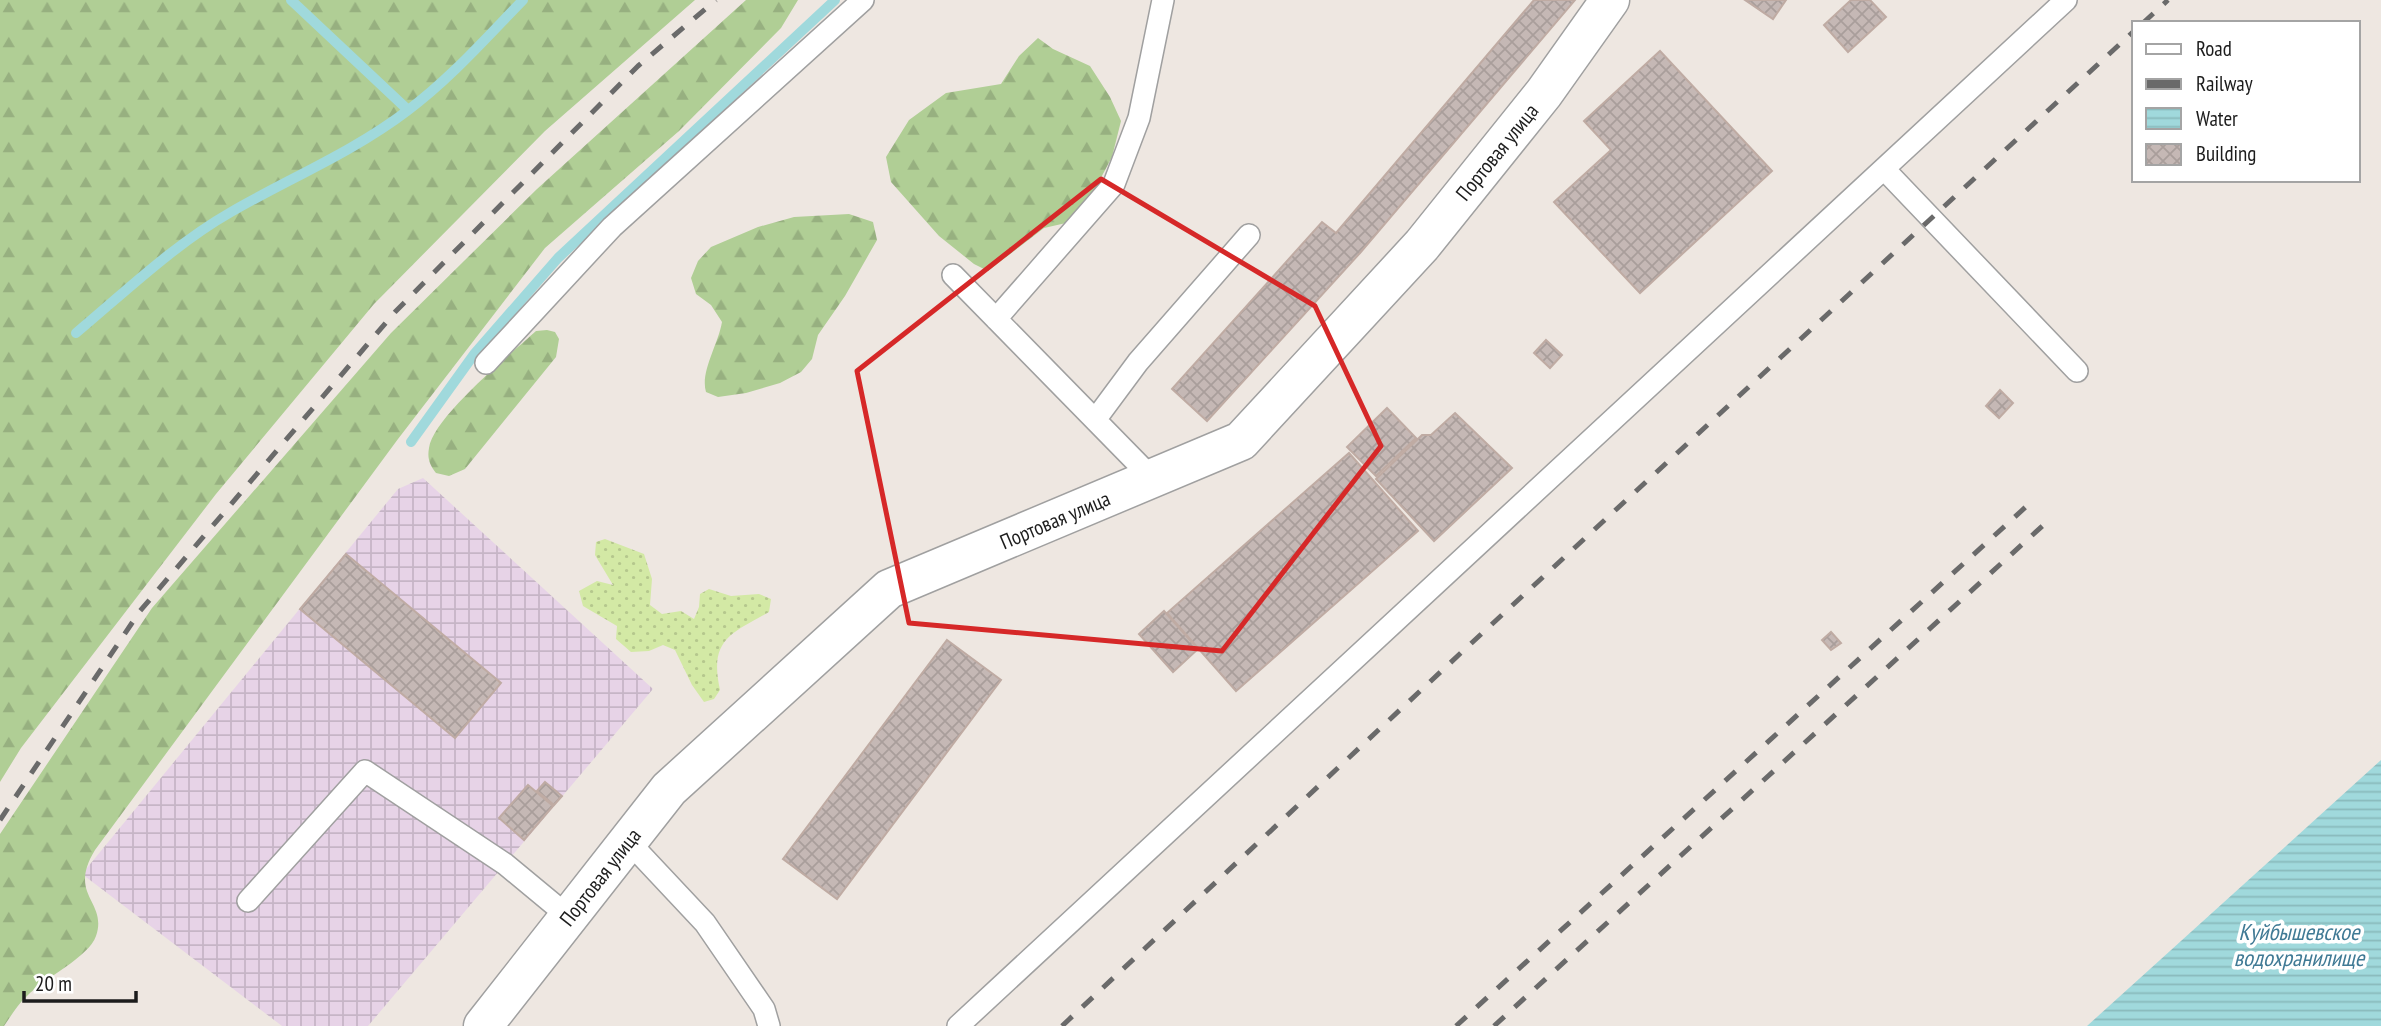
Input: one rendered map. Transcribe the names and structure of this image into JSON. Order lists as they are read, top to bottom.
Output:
{
  "streets": {
    "street": ["Портовая улица"]
  },
  "water": ["Куйбышевское водохранилище"],
  "legend": [
    "Road",
    "Railway",
    "Water",
    "Building"
  ],
  "scale_bar": "20 m"
}
